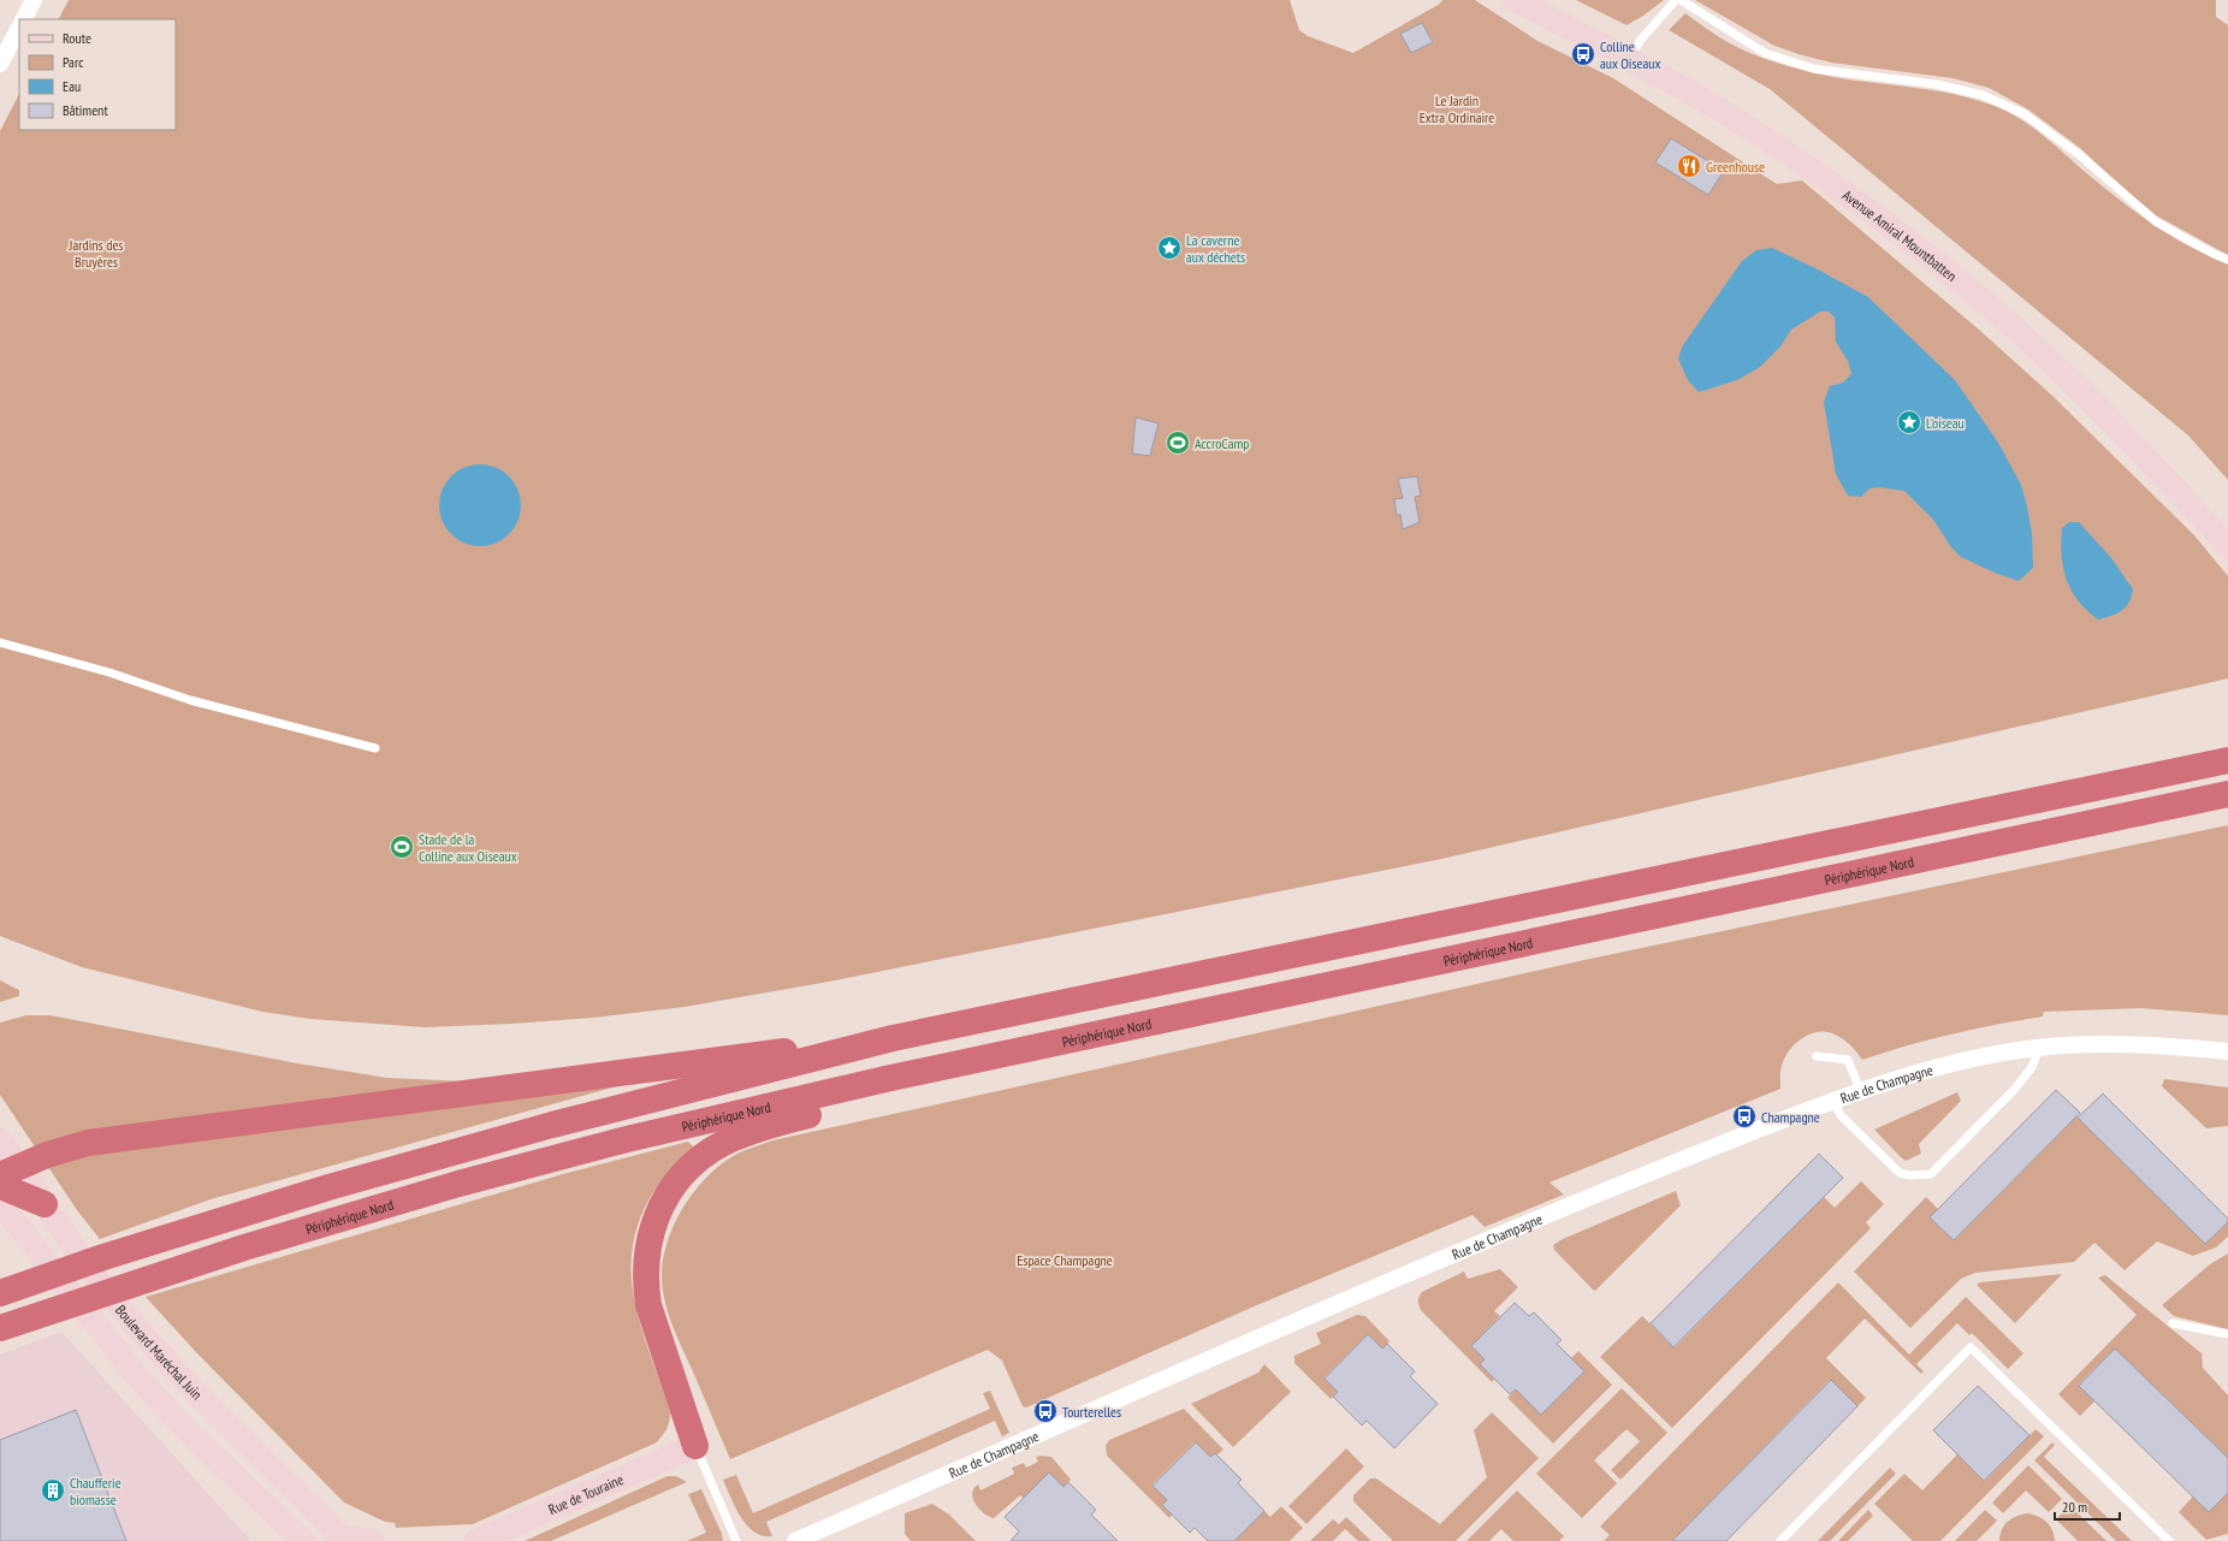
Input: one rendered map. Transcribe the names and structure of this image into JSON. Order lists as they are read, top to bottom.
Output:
{
  "streets": {
    "highway": ["Périphérique Nord"],
    "main road": ["Avenue Amiral Mountbatten", "Boulevard Maréchal Juin", "Rue de Touraine"],
    "street": ["Rue de Champagne"]
  },
  "parks": ["Le Jardin Extra Ordinaire", "Jardins des Bruyères", "Espace Champagne"],
  "places": {
    "bus stop": ["Colline aux Oiseaux", "Champagne", "Tourterelles"],
    "restaurant": ["Greenhouse"],
    "place": ["La caverne aux déchets", "L'oiseau"],
    "sports": ["AccroCamp", "Stade de la Colline aux Oiseaux"],
    "building": ["Chaufferie biomasse"]
  },
  "legend": [
    "Route",
    "Parc",
    "Eau",
    "Bâtiment"
  ],
  "scale_bar": "20 m"
}
